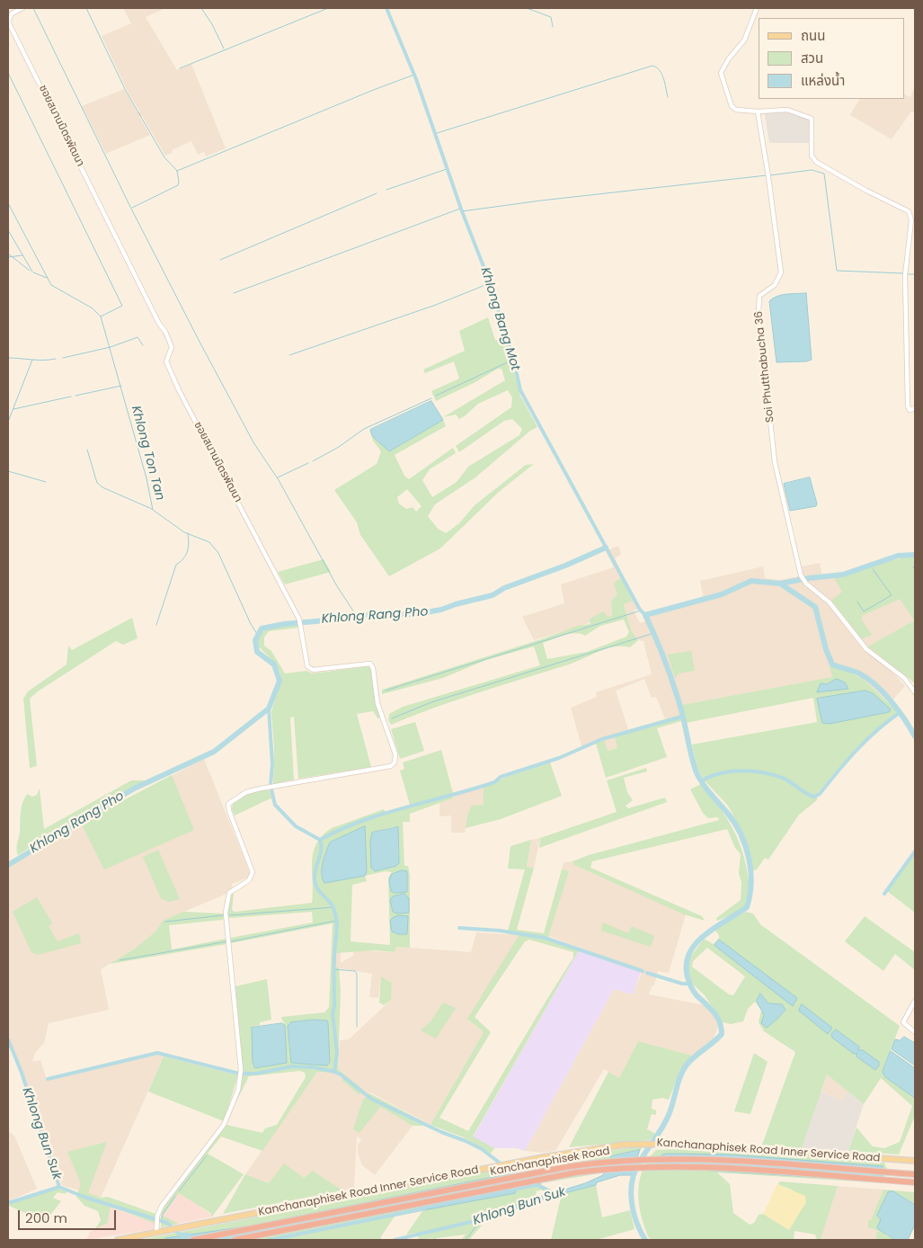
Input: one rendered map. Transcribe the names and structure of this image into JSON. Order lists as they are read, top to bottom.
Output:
{
  "streets": {
    "highway": ["Kanchanaphisek Road"],
    "main road": ["Kanchanaphisek Road Inner Service Road"],
    "street": ["ซอยสมานมิตรพัฒนา", "Soi Phutthabucha 36"]
  },
  "crossings": [
    ["ซอยสมานมิตรพัฒนา", "Kanchanaphisek Road Inner Service Road"]
  ],
  "water": [
    "Khlong Bang Mot",
    "Khlong Ton Tan",
    "Khlong Rang Pho",
    "Khlong Bun Suk"
  ],
  "legend": ["ถนน", "สวน", "แหล่งน้ำ"],
  "scale_bar": "200 m"
}
